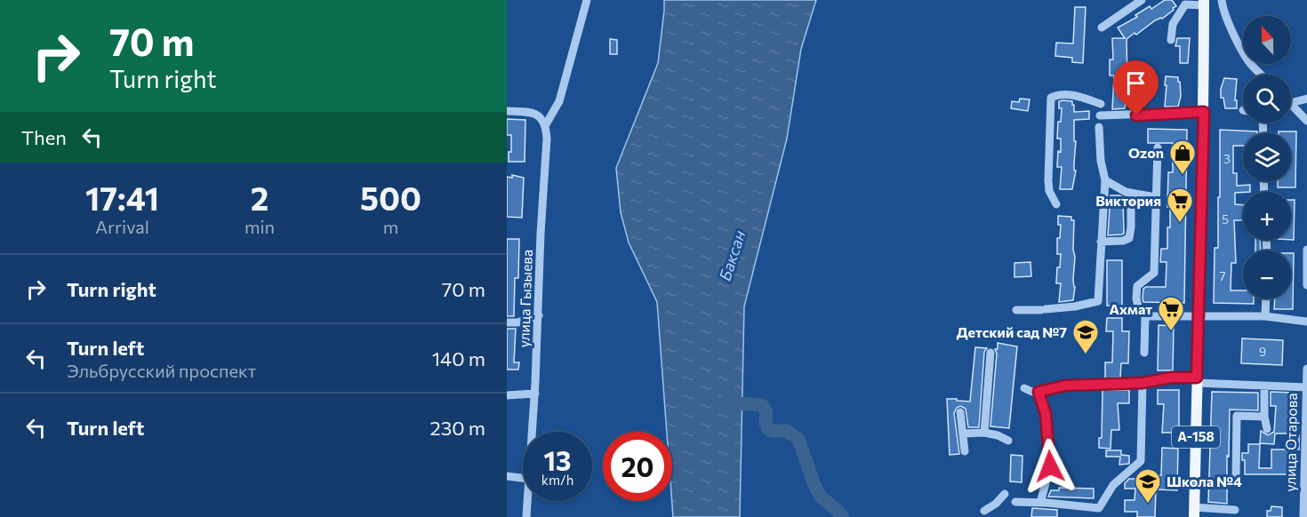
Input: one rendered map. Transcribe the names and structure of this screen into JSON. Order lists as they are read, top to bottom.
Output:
{
  "streets": {
    "main road": ["А-158"],
    "street": ["улица Гызыева", "улица Отарова"]
  },
  "water": ["Баксан"],
  "places": {
    "shop": ["Ozon"],
    "supermarket": ["Виктория", "Ахмат"],
    "school or university": ["Детский сад №7", "Школа №4"]
  },
  "house_numbers": [
    "3",
    "5",
    "7",
    "9"
  ],
  "north": "top",
  "page": {
    "turn": ["70 m", "Turn right"],
    "map_buttons": ["+", "−"],
    "then": "Then",
    "eta": [
      "17:41",
      "Arrival",
      "2",
      "min",
      "500",
      "m"
    ],
    "list": [
      {
        "name": "Turn right",
        "value": "70 m"
      },
      {
        "name": "Turn left",
        "note": "Эльбрусский проспект",
        "value": "140 m"
      },
      {
        "name": "Turn left",
        "value": "230 m"
      }
    ],
    "speed": "13 km/h",
    "limit": "20"
  }
}
